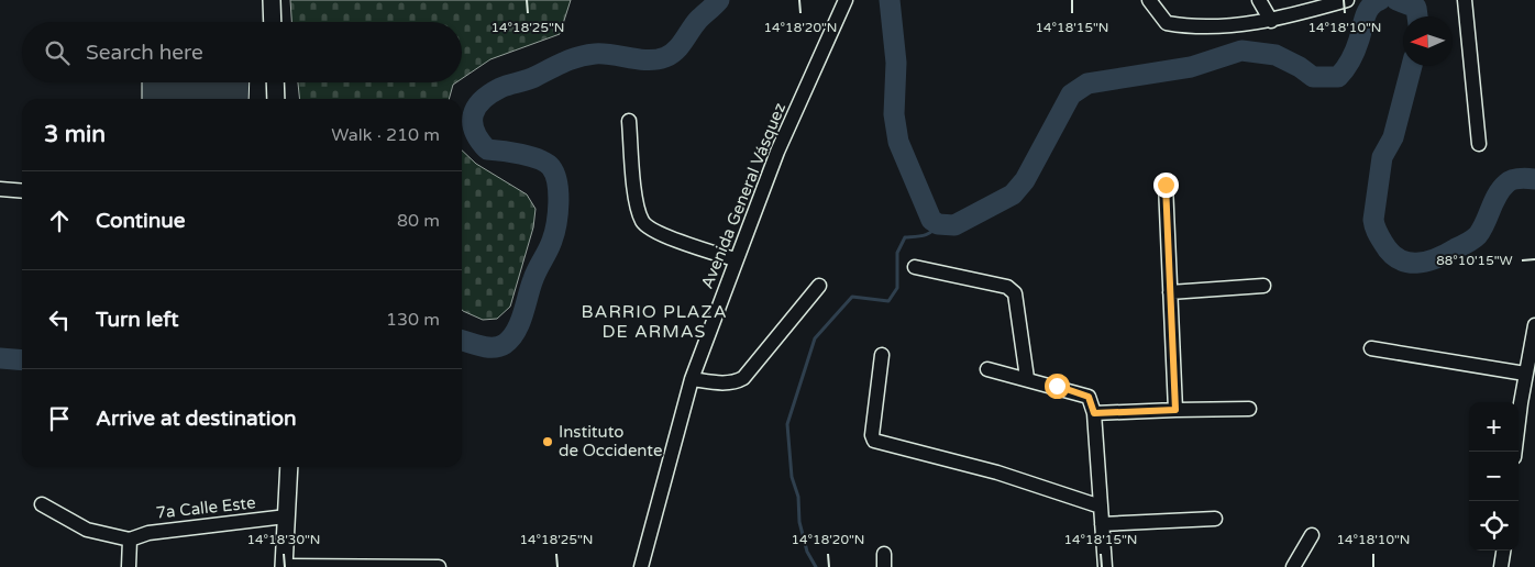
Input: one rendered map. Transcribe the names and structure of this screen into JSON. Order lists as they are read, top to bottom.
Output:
{
  "streets": {
    "street": ["Avenida General Vásquez", "7a Calle Este"]
  },
  "districts": ["BARRIO PLAZA DE ARMAS"],
  "places": ["Instituto de Occidente"],
  "north": "left",
  "page": {
    "search": "Search here",
    "heading": ["3 min", "Walk · 210 m"],
    "list": [
      ["Continue", "80 m"],
      ["Turn left", "130 m"],
      "Arrive at destination"
    ],
    "map_buttons": ["+", "−"]
  },
  "coordinates": [
    "14°18'25\"N",
    "14°18'20\"N",
    "14°18'15\"N",
    "14°18'10\"N",
    "88°10'15\"W",
    "14°18'30\"N"
  ]
}
